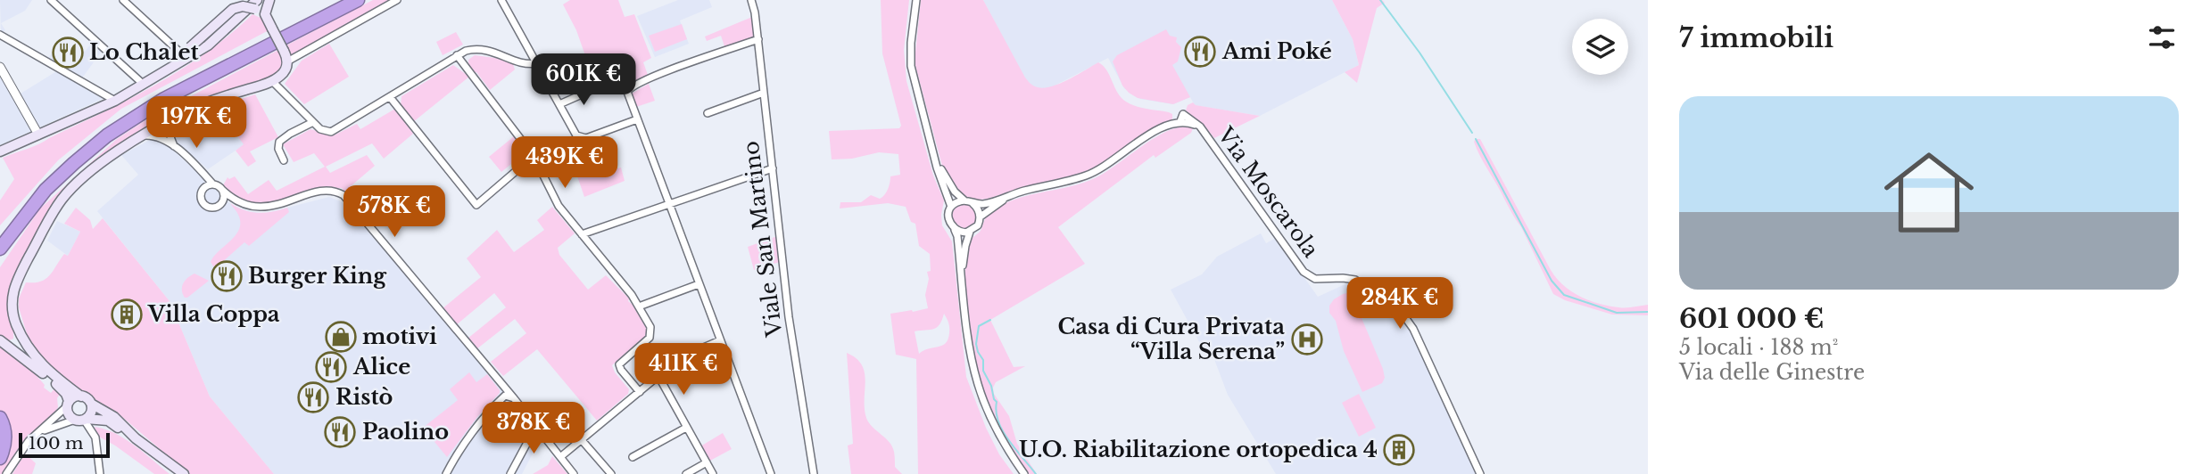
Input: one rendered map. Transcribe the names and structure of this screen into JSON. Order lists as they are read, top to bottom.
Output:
{
  "streets": {
    "street": ["Via Moscarola", "Viale San Martino"]
  },
  "places": {
    "restaurant": [
      "Ami Poké",
      "Lo Chalet",
      "Burger King",
      "Alice",
      "Ristò",
      "Paolino"
    ],
    "building": ["Villa Coppa", "U.O. Riabilitazione ortopedica 4"],
    "shop": ["motivi"],
    "hospital": ["Casa di Cura Privata “Villa Serena”"]
  },
  "scale_bar": "100 m",
  "page": {
    "heading": "7 immobili",
    "price": [
      "601K €",
      "197K €",
      "439K €",
      "578K €",
      "284K €",
      "411K €",
      "378K €"
    ],
    "list": [
      {
        "name": "601 000 €",
        "note": "5 locali · 188 m² · Via delle Ginestre"
      }
    ],
    "scale": "100 m"
  }
}
